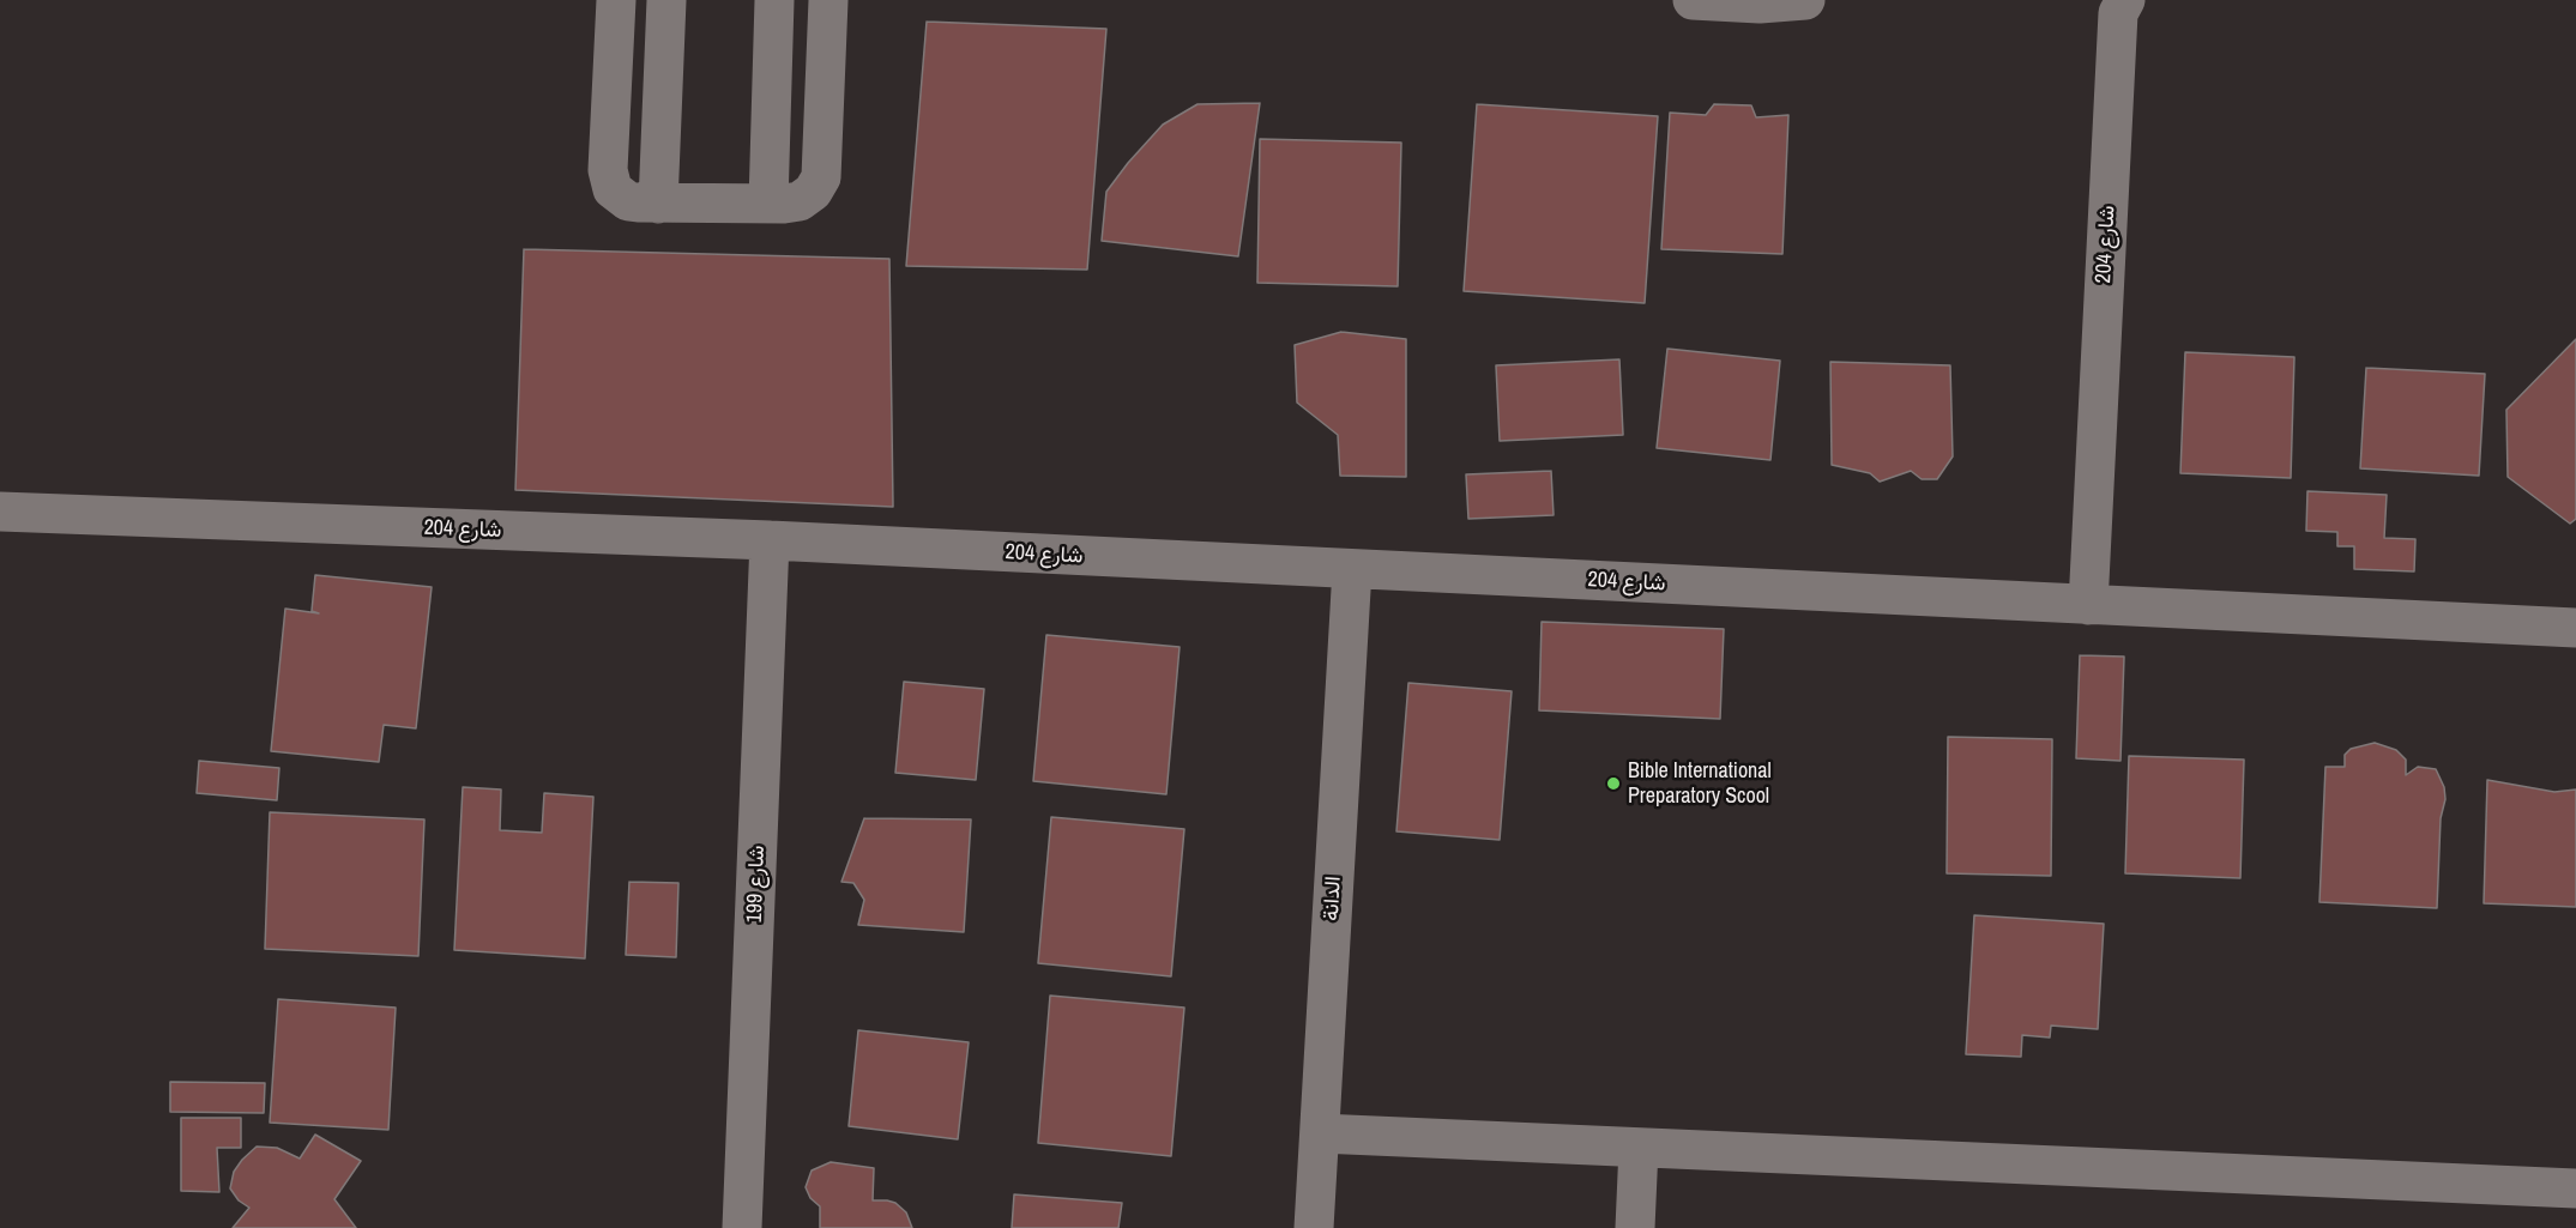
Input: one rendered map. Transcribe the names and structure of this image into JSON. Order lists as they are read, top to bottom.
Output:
{
  "streets": {
    "street": ["شارع 204", "شارع 199", "الدانة"]
  },
  "crossings": [
    ["شارع 204", "شارع 199"],
    ["شارع 204", "الدانة"]
  ],
  "places": ["Bible International Preparatory Scool"]
}
